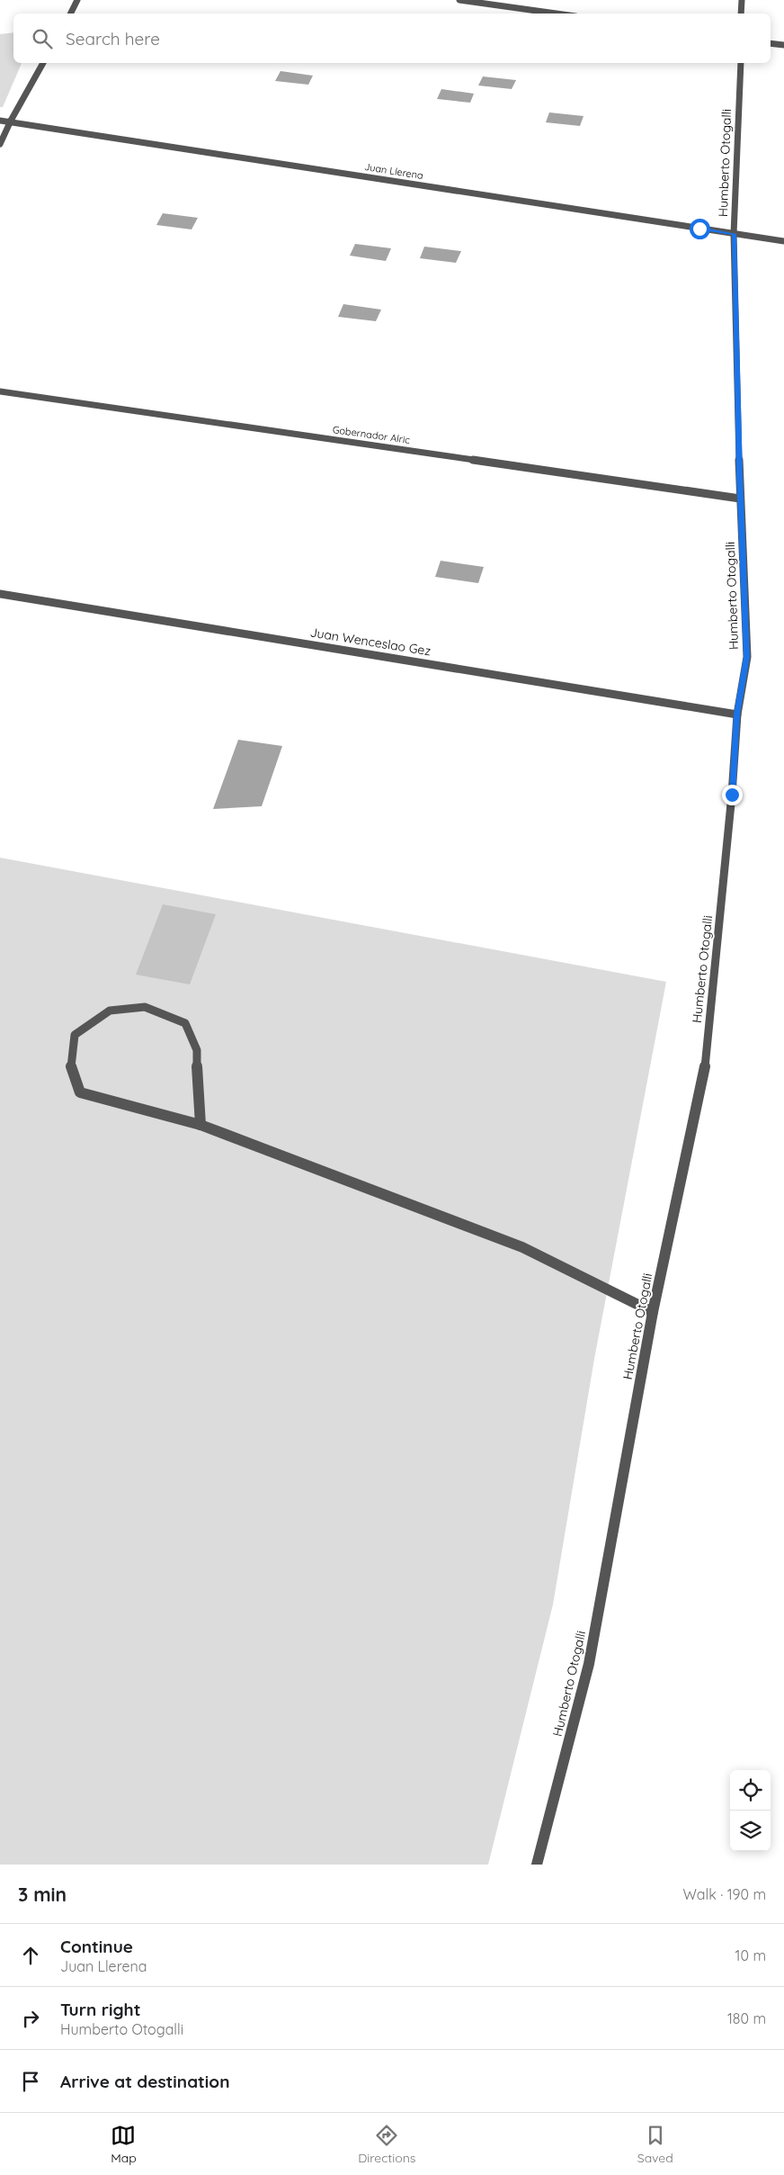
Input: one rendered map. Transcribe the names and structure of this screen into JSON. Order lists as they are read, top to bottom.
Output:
{
  "streets": {
    "street": [
      "Humberto Otogalli",
      "Juan Llerena",
      "Gobernador Alric",
      "Juan Wenceslao Gez"
    ]
  },
  "crossings": [
    ["Humberto Otogalli", "Juan Llerena"],
    ["Humberto Otogalli", "Gobernador Alric"],
    ["Humberto Otogalli", "Juan Wenceslao Gez"]
  ],
  "page": {
    "search": "Search here",
    "heading": ["3 min", "Walk · 190 m"],
    "list": [
      ["Continue", "Juan Llerena", "10 m"],
      ["Turn right", "Humberto Otogalli", "180 m"],
      "Arrive at destination"
    ],
    "nav": ["Map", "Directions", "Saved"]
  }
}
